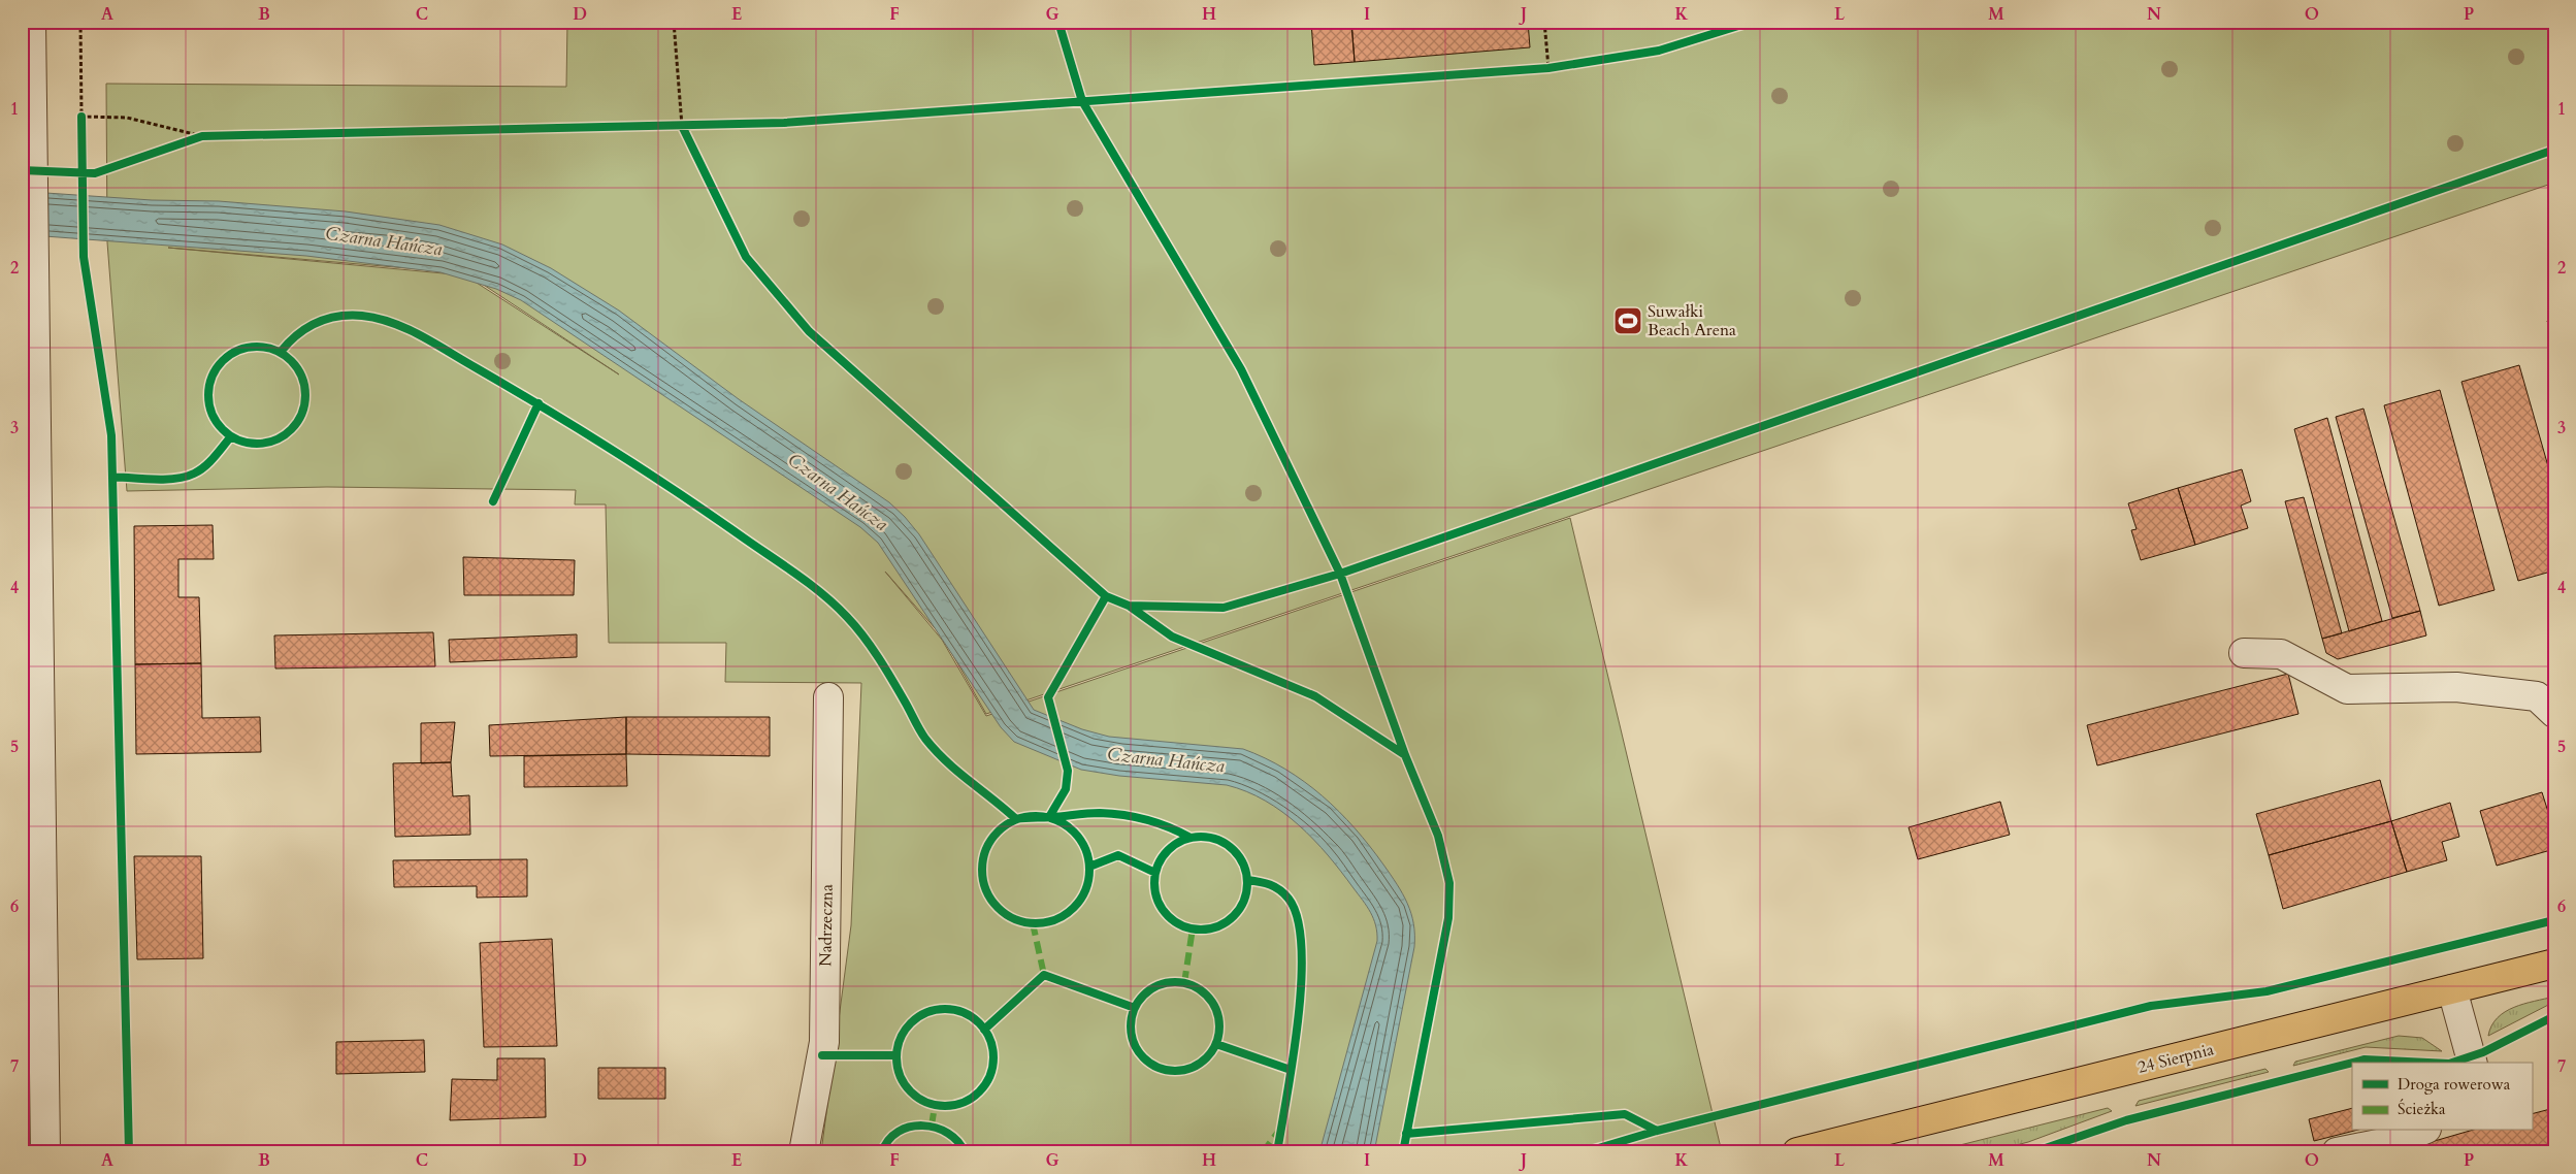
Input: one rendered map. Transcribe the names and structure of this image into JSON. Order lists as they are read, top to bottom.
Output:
{
  "streets": {
    "main road": ["24 Sierpnia"],
    "street": ["Nadrzeczna"]
  },
  "water": ["Czarna Hańcza"],
  "places": {
    "sports": ["Suwałki Beach Arena"]
  },
  "legend": ["Droga rowerowa", "Ścieżka"],
  "grid": {
    "columns": [
      "A",
      "B",
      "C",
      "D",
      "E",
      "F",
      "G",
      "H",
      "I",
      "J",
      "K",
      "L",
      "M",
      "N",
      "O",
      "P"
    ],
    "rows": [
      "1",
      "2",
      "3",
      "4",
      "5",
      "6",
      "7"
    ]
  }
}
